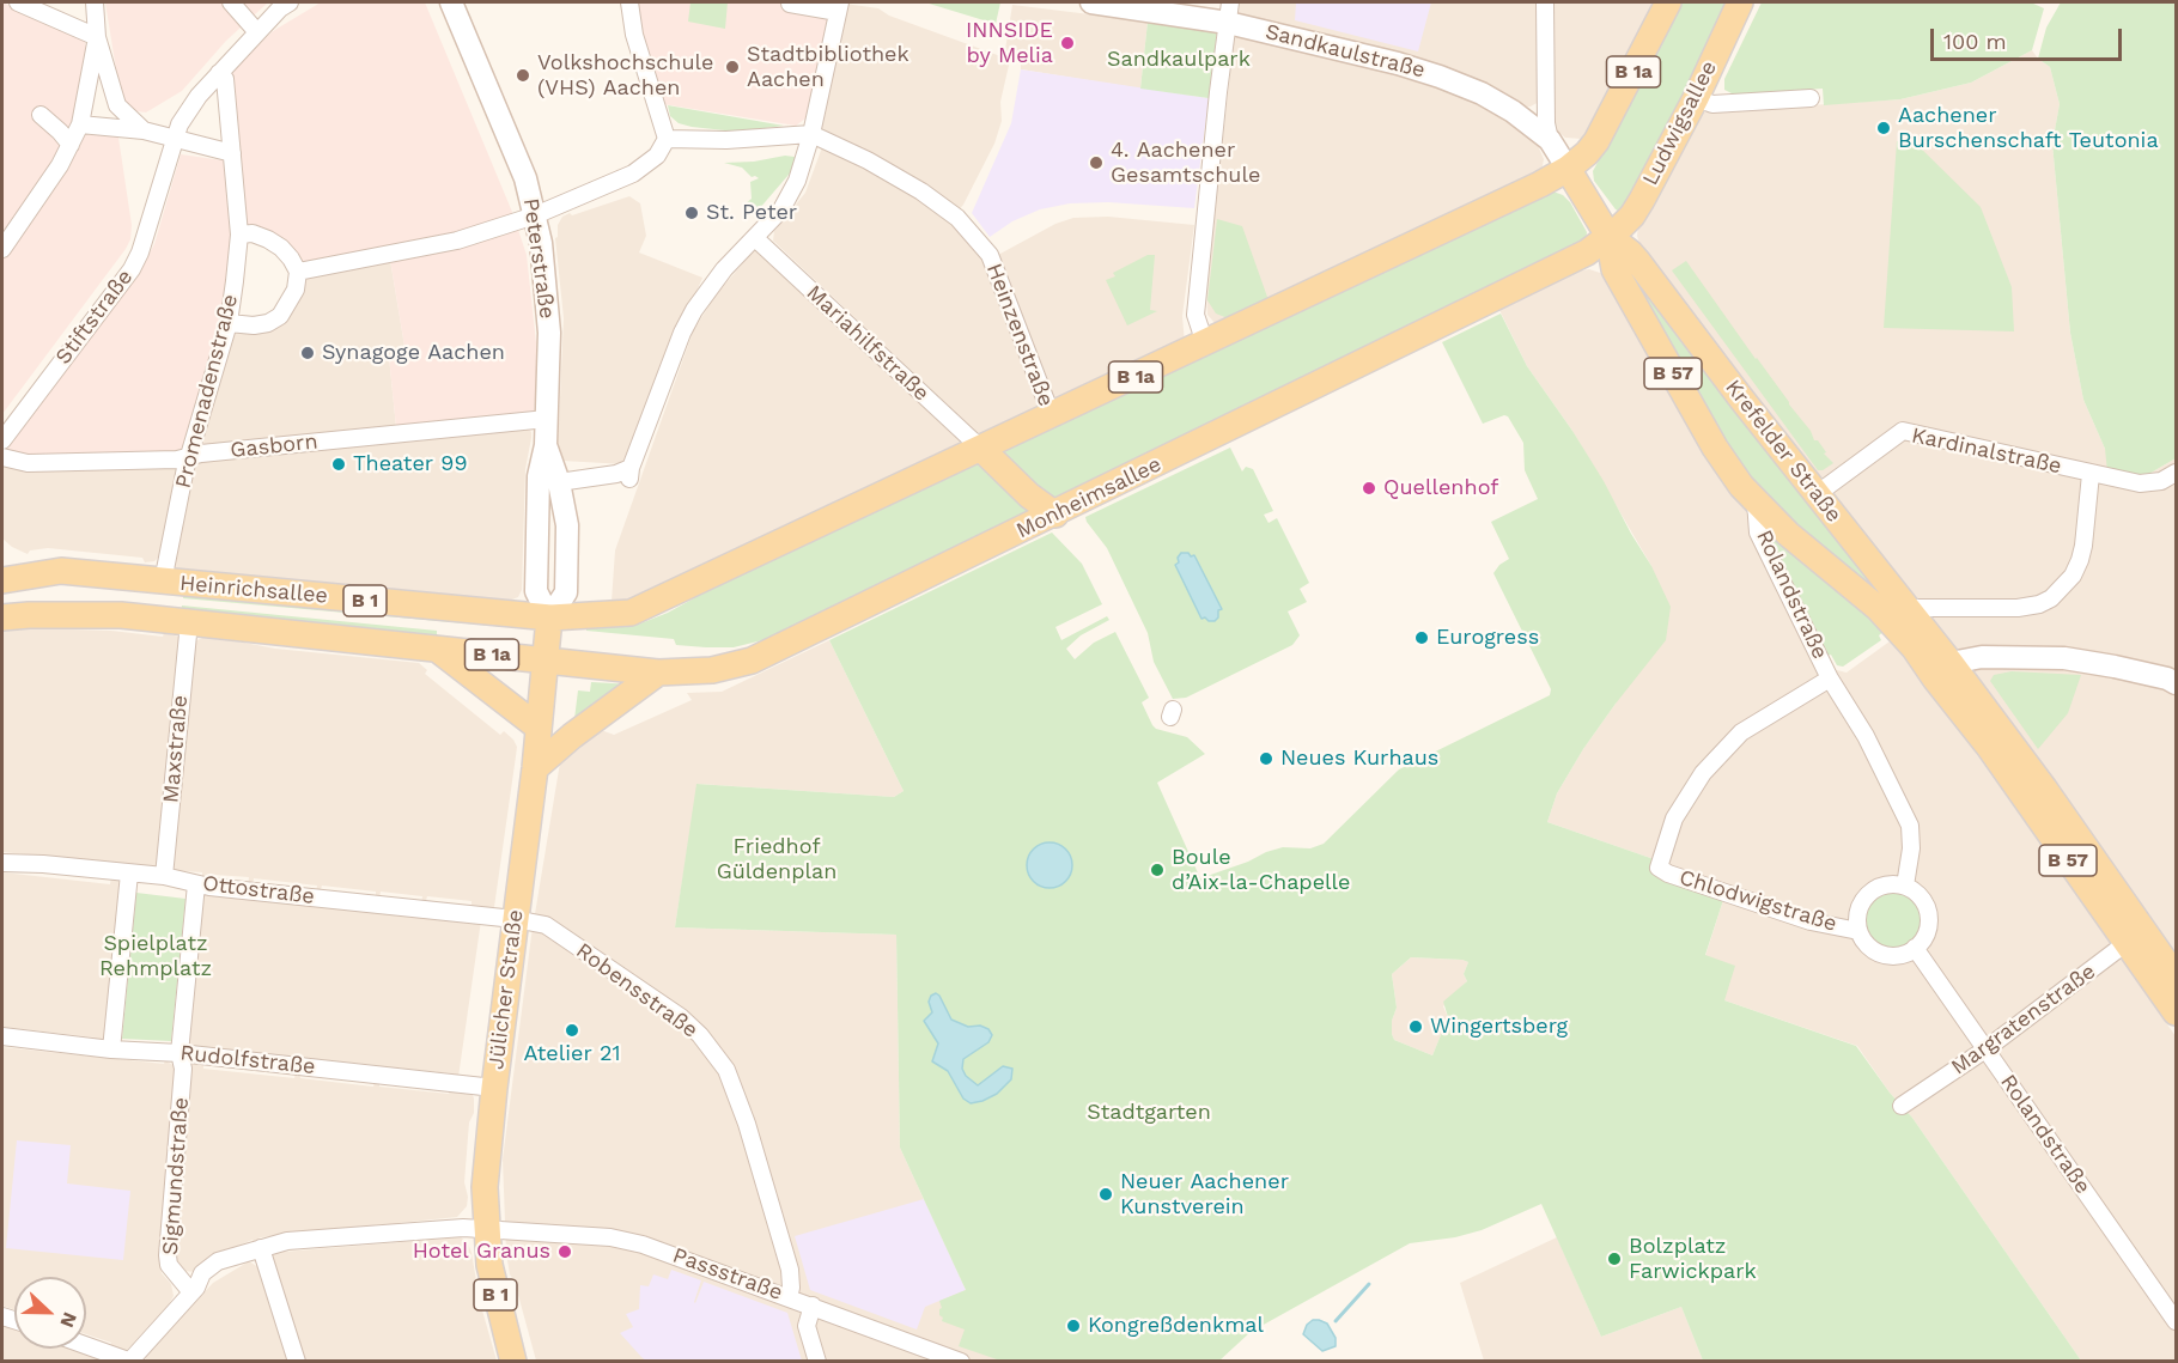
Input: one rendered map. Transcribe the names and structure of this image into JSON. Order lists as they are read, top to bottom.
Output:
{
  "streets": {
    "main road": [
      "B 1a",
      "Ludwigsallee",
      "B 57",
      "Krefelder Straße",
      "Monheimsallee",
      "Heinrichsallee",
      "Rolandstraße",
      "B 1",
      "Jülicher Straße"
    ],
    "street": [
      "Sandkaulstraße",
      "Peterstraße",
      "Stiftstraße",
      "Heinzenstraße",
      "Mariahilfstraße",
      "Promenadenstraße",
      "Gasborn",
      "Kardinalstraße",
      "Maxstraße",
      "Ottostraße",
      "Chlodwigstraße",
      "Robensstraße",
      "Margratenstraße",
      "Rudolfstraße",
      "Sigmundstraße",
      "Passstraße"
    ]
  },
  "crossings": [
    ["Sandkaulstraße", "B 1a"],
    ["Sandkaulstraße", "Krefelder Straße"],
    ["B 1a", "Peterstraße"],
    ["B 1a", "Heinzenstraße"],
    ["B 1a", "Mariahilfstraße"],
    ["B 1a", "Krefelder Straße"],
    ["B 1a", "Heinrichsallee"],
    ["B 1a", "Jülicher Straße"],
    ["Ludwigsallee", "Krefelder Straße"],
    ["Ludwigsallee", "Monheimsallee"],
    ["Ludwigsallee", "Rolandstraße"],
    ["Peterstraße", "Gasborn"],
    ["Peterstraße", "Heinrichsallee"],
    ["Peterstraße", "Jülicher Straße"],
    ["Stiftstraße", "Promenadenstraße"],
    ["Promenadenstraße", "Gasborn"],
    ["Promenadenstraße", "Heinrichsallee"],
    ["Krefelder Straße", "Kardinalstraße"],
    ["Krefelder Straße", "Monheimsallee"],
    ["Krefelder Straße", "Rolandstraße"],
    ["Krefelder Straße", "Margratenstraße"],
    ["Monheimsallee", "Heinrichsallee"],
    ["Monheimsallee", "Rolandstraße"],
    ["Monheimsallee", "Jülicher Straße"],
    ["Heinrichsallee", "Maxstraße"],
    ["Heinrichsallee", "Jülicher Straße"],
    ["Rolandstraße", "Chlodwigstraße"],
    ["Rolandstraße", "Margratenstraße"],
    ["Maxstraße", "Ottostraße"],
    ["Ottostraße", "Jülicher Straße"],
    ["Ottostraße", "Robensstraße"],
    ["Ottostraße", "Sigmundstraße"],
    ["Jülicher Straße", "Robensstraße"],
    ["Jülicher Straße", "Rudolfstraße"],
    ["Jülicher Straße", "Passstraße"],
    ["Robensstraße", "Passstraße"],
    ["Rudolfstraße", "Sigmundstraße"],
    ["Sigmundstraße", "Passstraße"]
  ],
  "parks": [
    "Sandkaulpark",
    "Friedhof Güldenplan",
    "Spielplatz Rehmplatz",
    "Stadtgarten"
  ],
  "places": [
    "INNSIDE by Melia",
    "Stadtbibliothek Aachen",
    "Volkshochschule (VHS) Aachen",
    "Aachener Burschenschaft Teutonia",
    "4. Aachener Gesamtschule",
    "St. Peter",
    "Synagoge Aachen",
    "Theater 99",
    "Quellenhof",
    "Eurogress",
    "Neues Kurhaus",
    "Boule d’Aix-la-Chapelle",
    "Wingertsberg",
    "Atelier 21",
    "Neuer Aachener Kunstverein",
    "Hotel Granus",
    "Bolzplatz Farwickpark",
    "Kongreßdenkmal"
  ],
  "scale_bar": "100 m",
  "north": "right"
}
